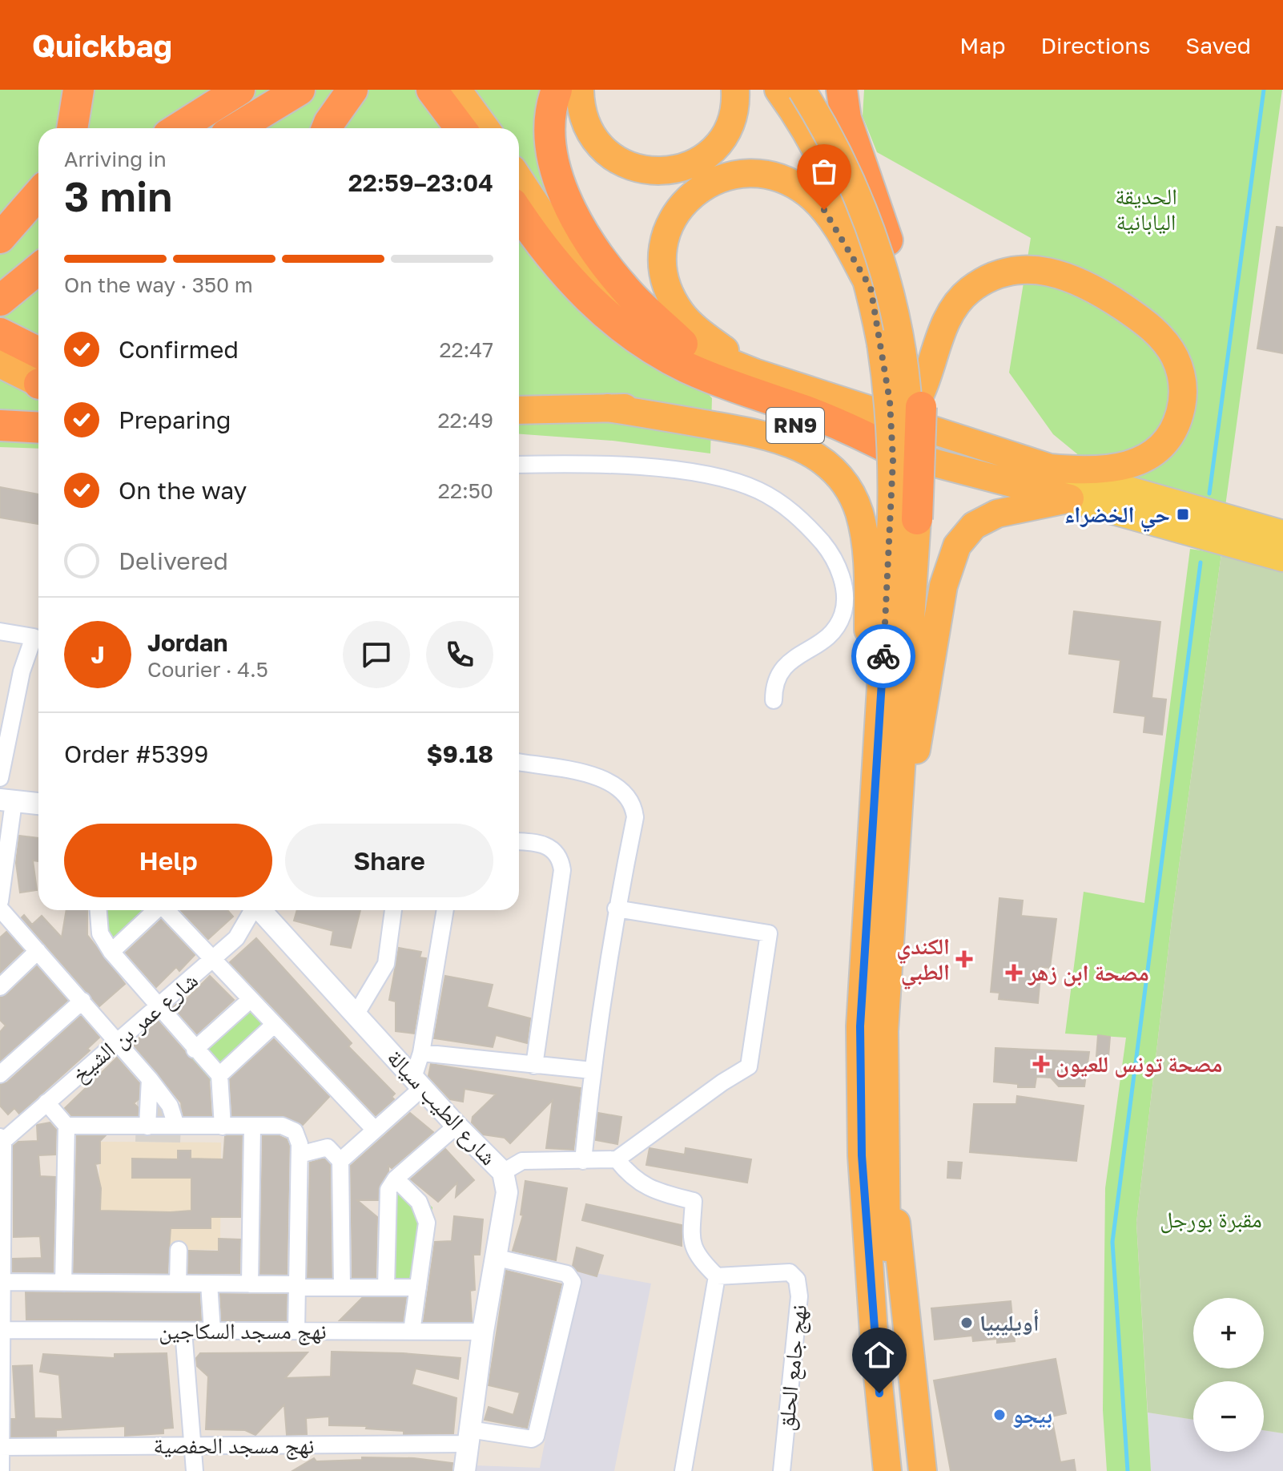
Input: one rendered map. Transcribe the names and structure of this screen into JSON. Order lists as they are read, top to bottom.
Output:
{
  "streets": {
    "highway": ["RN9"],
    "street": [
      "شارع عمر بن الشيخ",
      "شارع الطيب سيالة",
      "نهج مسجد السكاجين",
      "نهج جامع الحلق",
      "نهج مسجد الحفصية"
    ]
  },
  "crossings": [
    ["شارع الطيب سيالة", "نهج مسجد السكاجين"],
    ["شارع الطيب سيالة", "نهج مسجد الحفصية"]
  ],
  "parks": ["الحديقة اليابانية", "مقبرة بورجل"],
  "places": {
    "transit": ["حي الخضراء"],
    "health": ["الكندي الطبي", "مصحة ابن زهر", "مصحة تونس للعيون"],
    "other": ["أويليبيا", "بيجو"]
  },
  "page": {
    "header": "Quickbag",
    "nav": ["Map", "Directions", "Saved"],
    "heading": ["3 min", "Arriving in", "22:59–23:04"],
    "panel": [
      "Jordan",
      "Courier · 4.5",
      "Order #5399",
      "$9.18"
    ],
    "bar": "On the way · 350 m",
    "list": [
      ["Confirmed", "22:47"],
      ["Preparing", "22:49"],
      ["On the way", "22:50"],
      "Delivered"
    ],
    "round": "J",
    "buttons": ["Help", "Share"],
    "map_buttons": ["+", "−"]
  }
}
